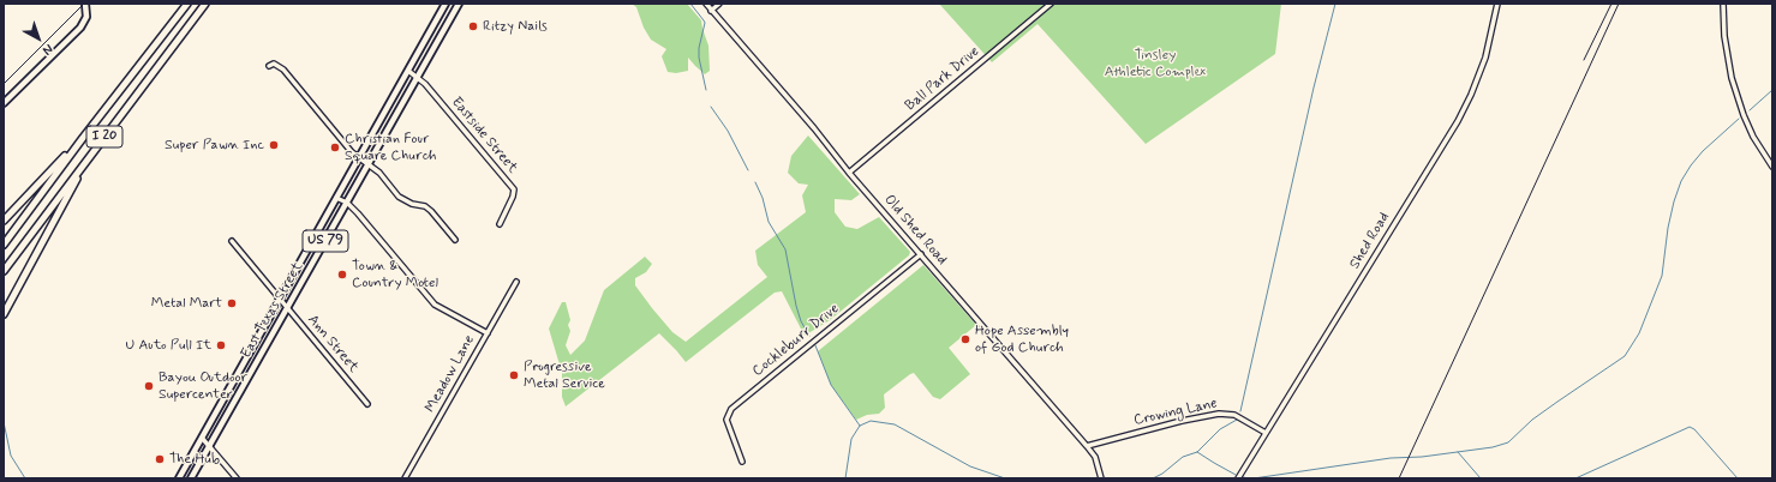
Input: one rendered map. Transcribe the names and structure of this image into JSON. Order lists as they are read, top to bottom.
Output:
{
  "streets": {
    "highway": ["I 20"],
    "main road": ["US 79", "East Texas Street"],
    "street": [
      "Ball Park Drive",
      "Eastside Street",
      "Old Shed Road",
      "Shed Road",
      "Cockleburr Drive",
      "Ann Street",
      "Meadow Lane",
      "Crowing Lane"
    ]
  },
  "crossings": [
    ["Ball Park Drive", "Old Shed Road"],
    ["Eastside Street", "East Texas Street"],
    ["Old Shed Road", "Cockleburr Drive"],
    ["Old Shed Road", "Crowing Lane"],
    ["Shed Road", "Crowing Lane"],
    ["East Texas Street", "Ann Street"]
  ],
  "parks": ["Tinsley Athletic Complex"],
  "places": [
    "Ritzy Nails",
    "Super Pawn Inc",
    "Christian Four Square Church",
    "Town & Country Motel",
    "Metal Mart",
    "Hope Assembly of God Church",
    "U Auto Pull It",
    "Progressive Metal Service",
    "Bayou Outdoor Supercenter",
    "The Hub"
  ],
  "north": "bottom right"
}
